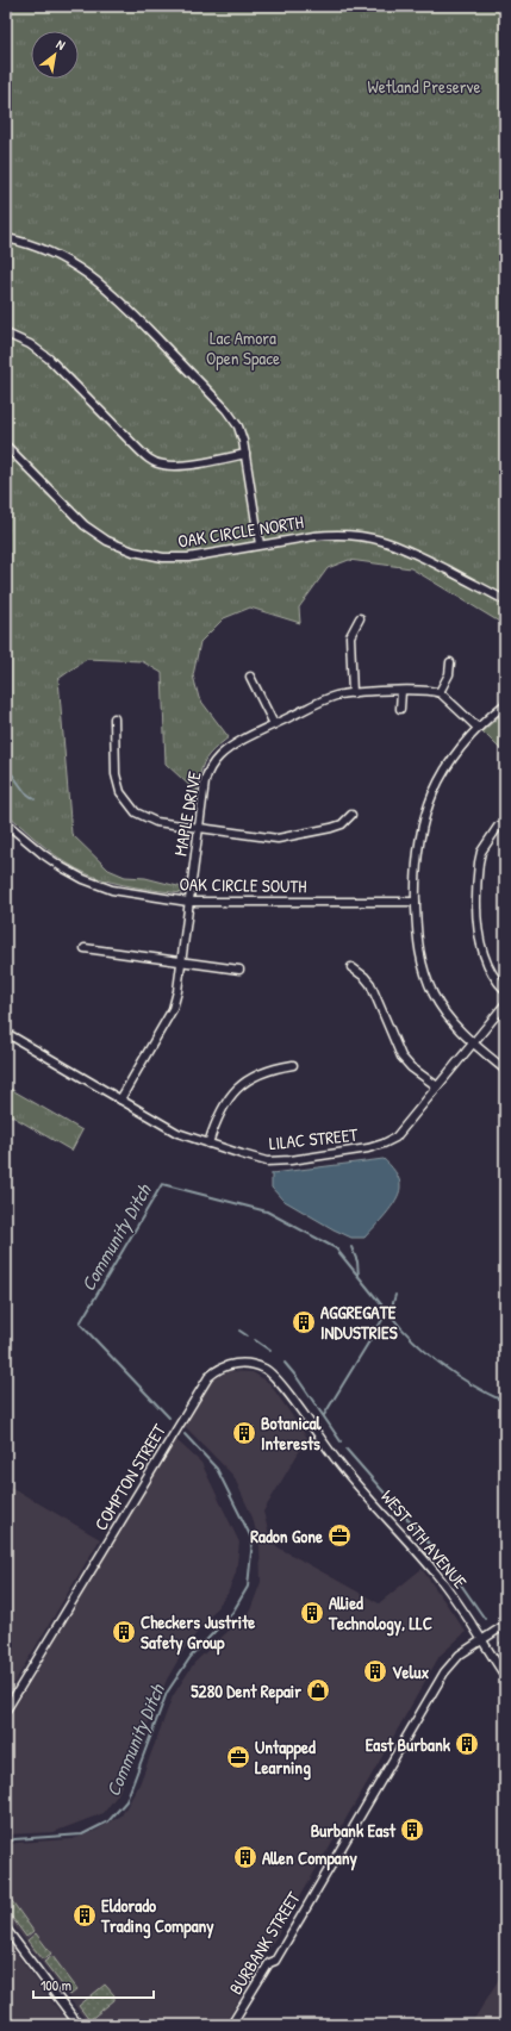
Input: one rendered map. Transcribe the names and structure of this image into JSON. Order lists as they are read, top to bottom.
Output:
{
  "streets": {
    "street": [
      "OAK CIRCLE NORTH",
      "MAPLE DRIVE",
      "OAK CIRCLE SOUTH",
      "LILAC STREET",
      "COMPTON STREET",
      "WEST 6TH AVENUE",
      "BURBANK STREET"
    ]
  },
  "crossings": [
    ["MAPLE DRIVE", "OAK CIRCLE SOUTH"],
    ["MAPLE DRIVE", "LILAC STREET"],
    ["COMPTON STREET", "WEST 6TH AVENUE"],
    ["WEST 6TH AVENUE", "BURBANK STREET"]
  ],
  "water": ["Community Ditch"],
  "parks": ["Wetland Preserve", "Lac Amora Open Space"],
  "places": {
    "building": [
      "AGGREGATE INDUSTRIES",
      "Botanical Interests",
      "Allied Technology, LLC",
      "Checkers Justrite Safety Group",
      "Velux",
      "East Burbank",
      "Burbank East",
      "Allen Company",
      "Eldorado Trading Company"
    ],
    "office": ["Radon Gone", "Untapped Learning"],
    "shop": ["5280 Dent Repair"]
  },
  "scale_bar": "100 m",
  "north": "top right"
}
